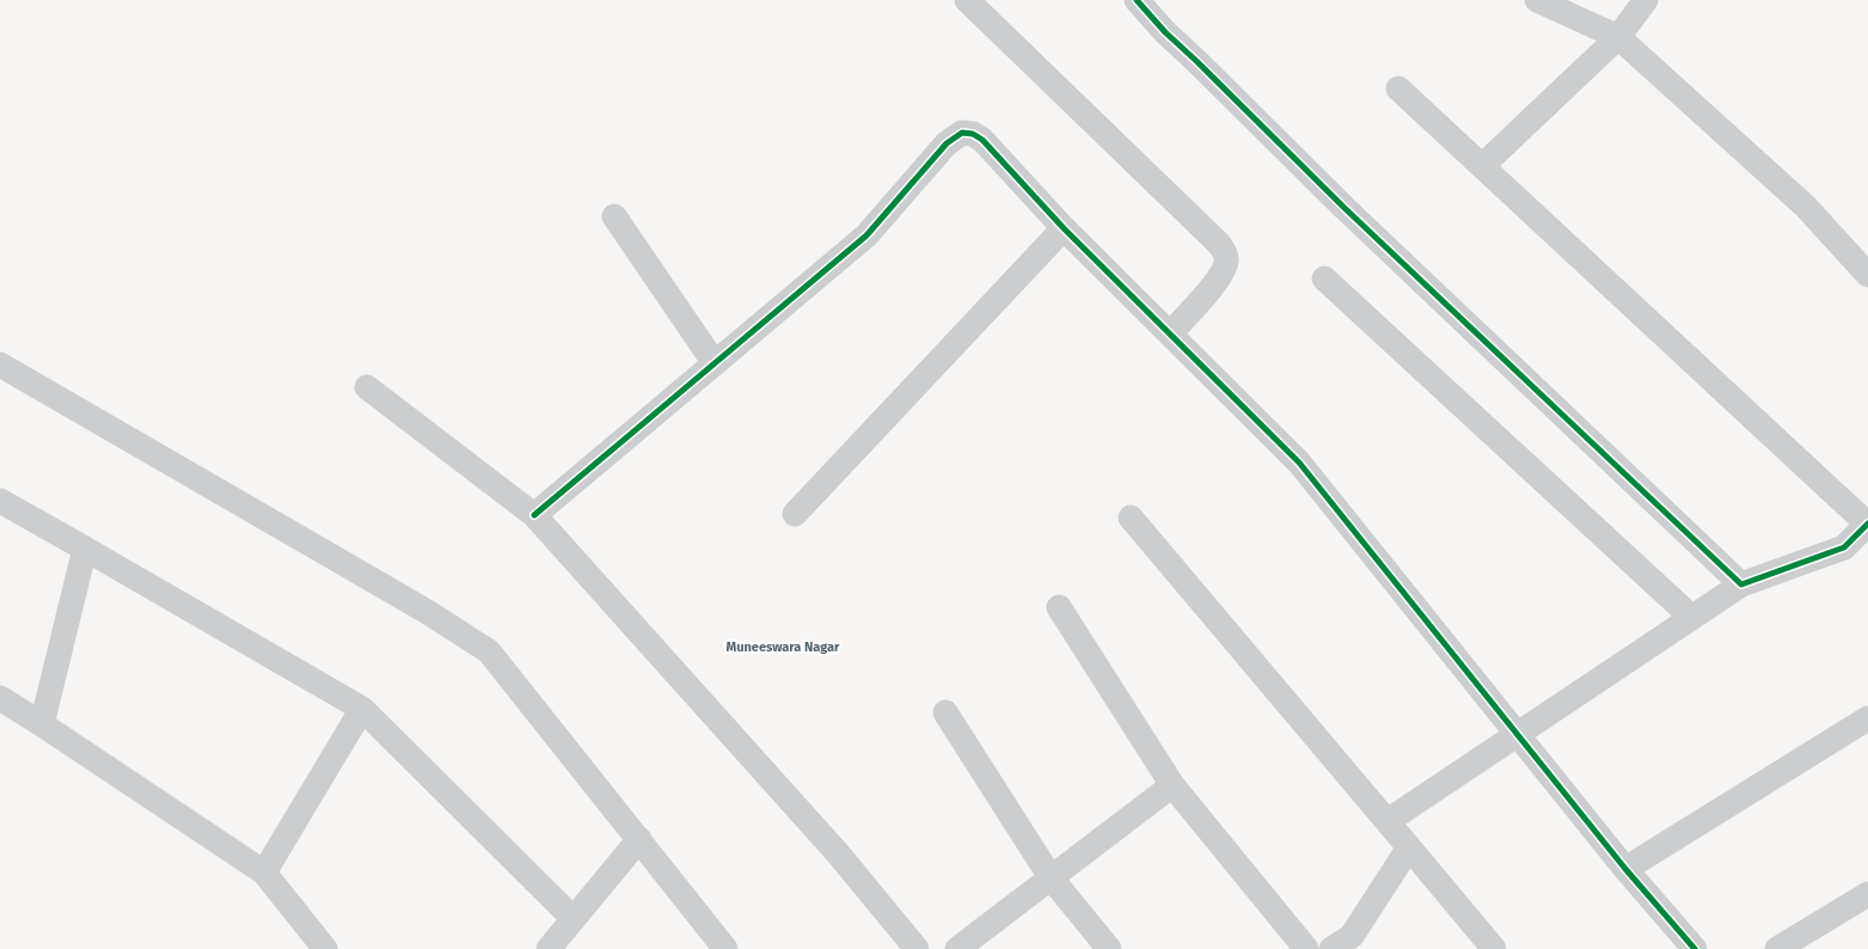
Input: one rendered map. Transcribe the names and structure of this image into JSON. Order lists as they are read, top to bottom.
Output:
{
  "districts": ["Muneeswara Nagar"]
}
